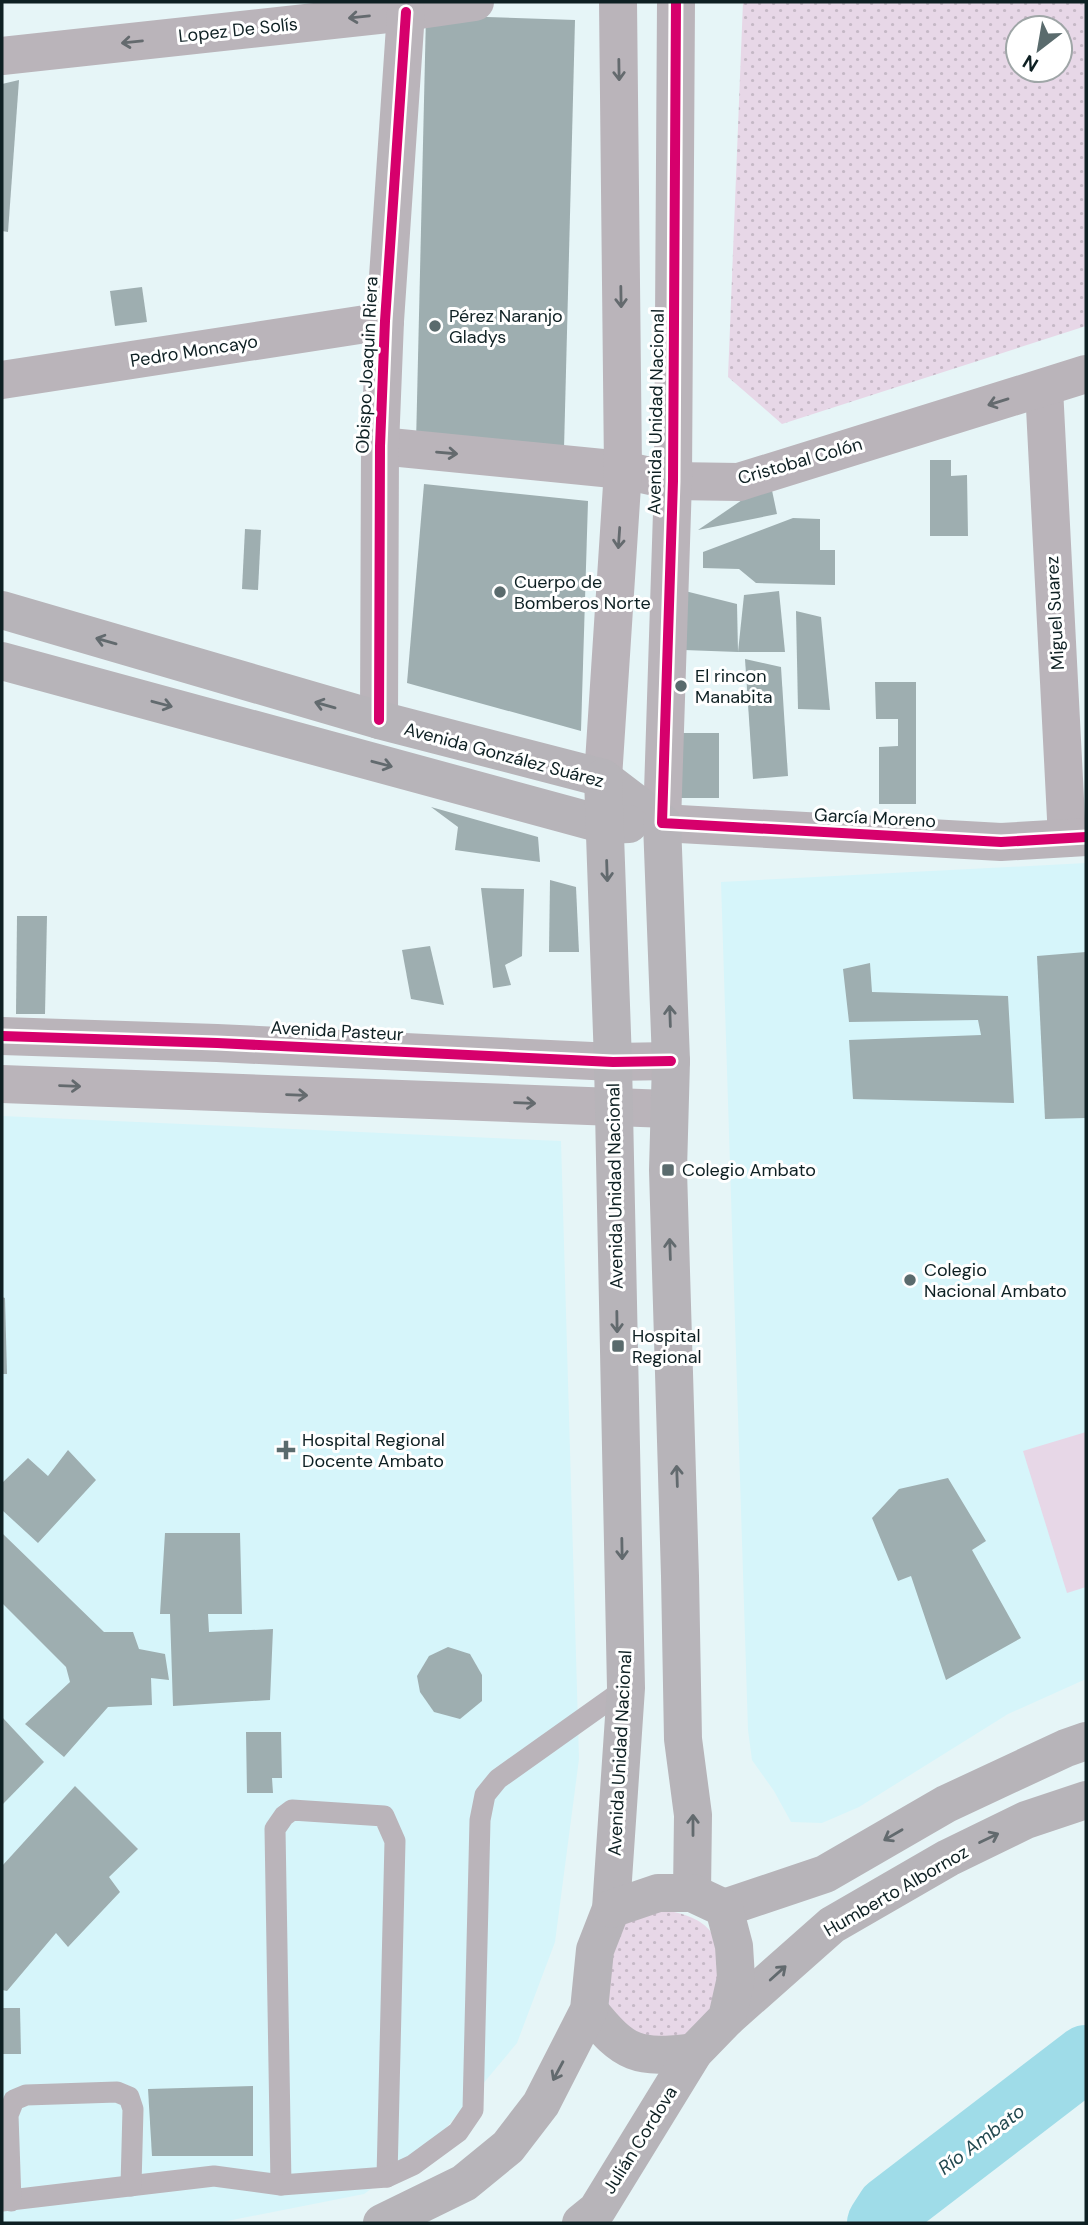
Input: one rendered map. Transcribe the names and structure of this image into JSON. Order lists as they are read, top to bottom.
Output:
{
  "streets": {
    "main road": [
      "Avenida Unidad Nacional",
      "Avenida González Suárez",
      "Humberto Albornoz",
      "Julián Cordova"
    ],
    "street": [
      "Lopez De Solís",
      "Pedro Moncayo",
      "Obispo Joaquin Riera",
      "Cristobal Colón",
      "Miguel Suarez",
      "García Moreno",
      "Avenida Pasteur"
    ]
  },
  "crossings": [
    ["Lopez De Solís", "Obispo Joaquin Riera"],
    ["Pedro Moncayo", "Obispo Joaquin Riera"],
    ["Obispo Joaquin Riera", "Cristobal Colón"],
    ["Obispo Joaquin Riera", "Avenida González Suárez"],
    ["Avenida Unidad Nacional", "Cristobal Colón"],
    ["Avenida Unidad Nacional", "Avenida González Suárez"],
    ["Avenida Unidad Nacional", "García Moreno"],
    ["Avenida Unidad Nacional", "Avenida Pasteur"],
    ["Avenida Unidad Nacional", "Humberto Albornoz"],
    ["Avenida Unidad Nacional", "Julián Cordova"],
    ["Cristobal Colón", "Miguel Suarez"],
    ["Miguel Suarez", "García Moreno"],
    ["Avenida González Suárez", "García Moreno"],
    ["Humberto Albornoz", "Julián Cordova"]
  ],
  "one_way": ["Lopez De Solís"],
  "water": ["Río Ambato"],
  "places": {
    "other": [
      "Pérez Naranjo Gladys",
      "Cuerpo de Bomberos Norte",
      "El rincon Manabita",
      "Colegio Nacional Ambato"
    ],
    "transit": ["Colegio Ambato", "Hospital Regional"],
    "health": ["Hospital Regional Docente Ambato"]
  },
  "north": "bottom left"
}
